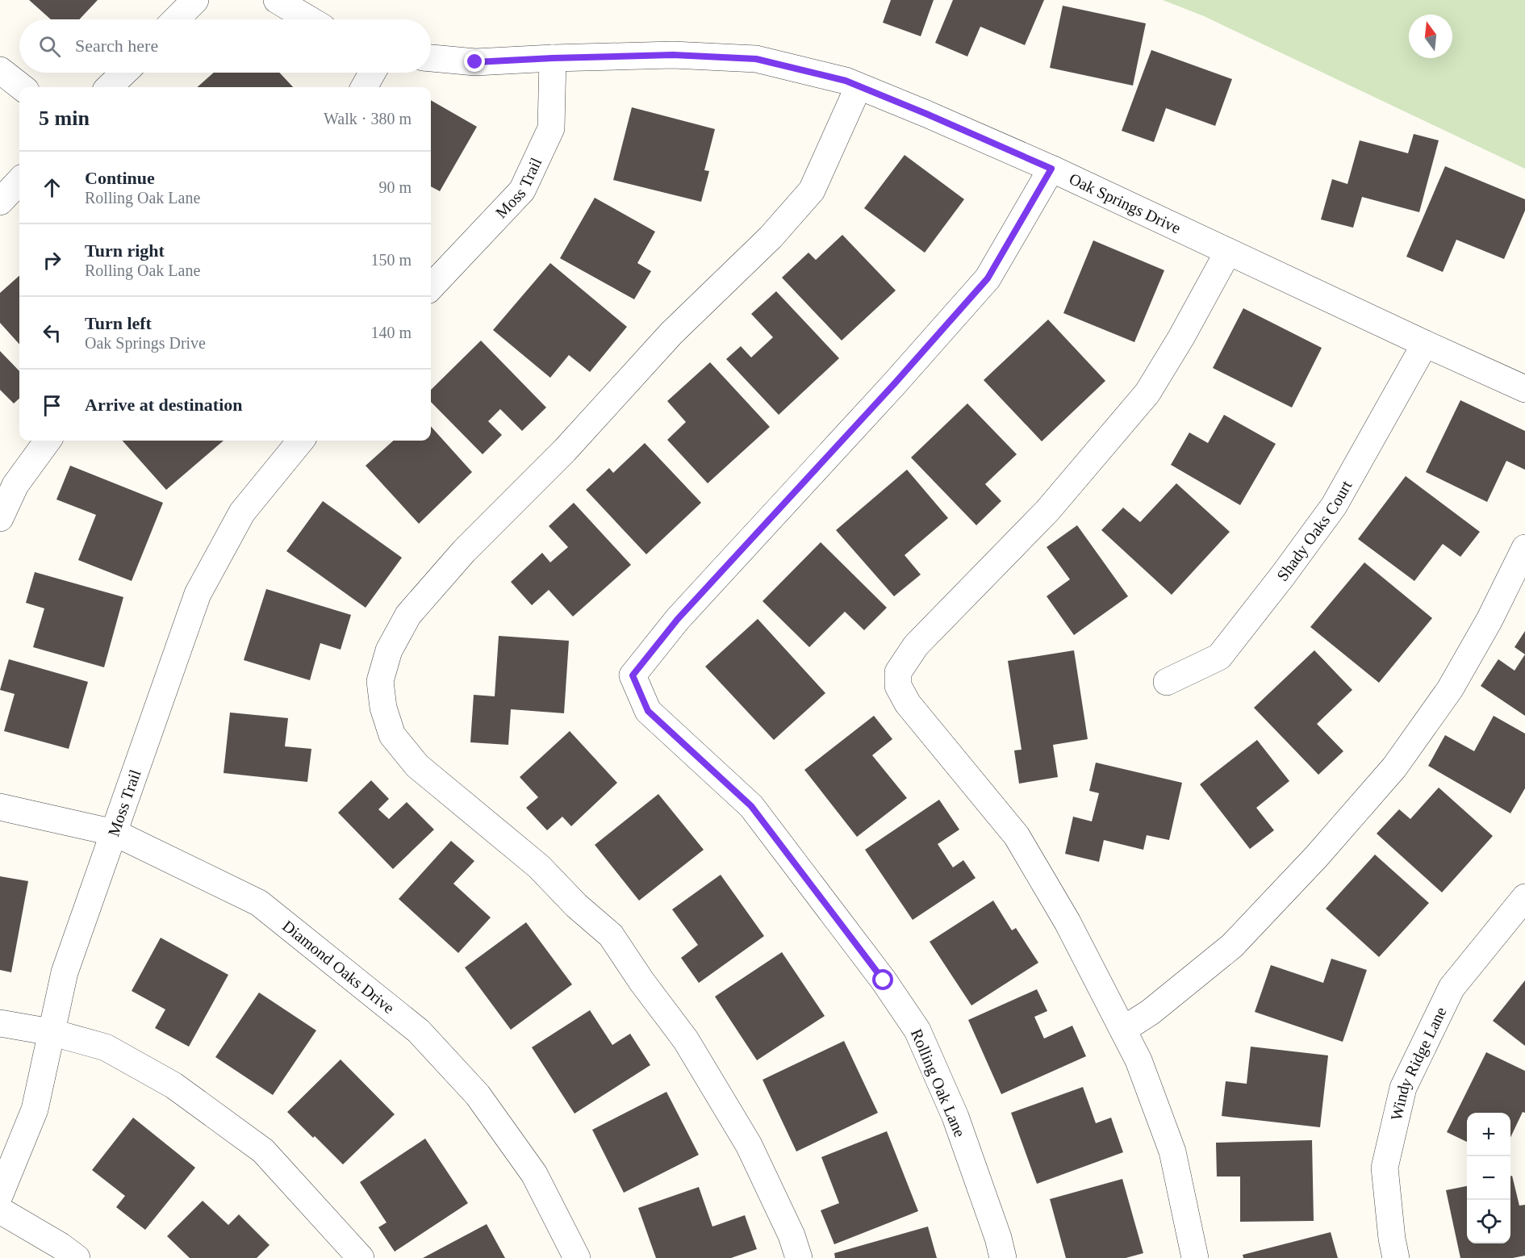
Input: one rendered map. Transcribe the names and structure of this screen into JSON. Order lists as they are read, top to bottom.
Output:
{
  "streets": {
    "street": [
      "Moss Trail",
      "Oak Springs Drive",
      "Shady Oaks Court",
      "Diamond Oaks Drive",
      "Windy Ridge Lane",
      "Rolling Oak Lane"
    ]
  },
  "crossings": [
    ["Moss Trail", "Oak Springs Drive"],
    ["Moss Trail", "Diamond Oaks Drive"],
    ["Oak Springs Drive", "Shady Oaks Court"],
    ["Oak Springs Drive", "Rolling Oak Lane"]
  ],
  "north": "top",
  "page": {
    "search": "Search here",
    "heading": ["5 min", "Walk · 380 m"],
    "list": [
      ["Continue", "Rolling Oak Lane", "90 m"],
      ["Turn right", "Rolling Oak Lane", "150 m"],
      ["Turn left", "Oak Springs Drive", "140 m"],
      "Arrive at destination"
    ],
    "map_buttons": ["+", "−"]
  }
}
